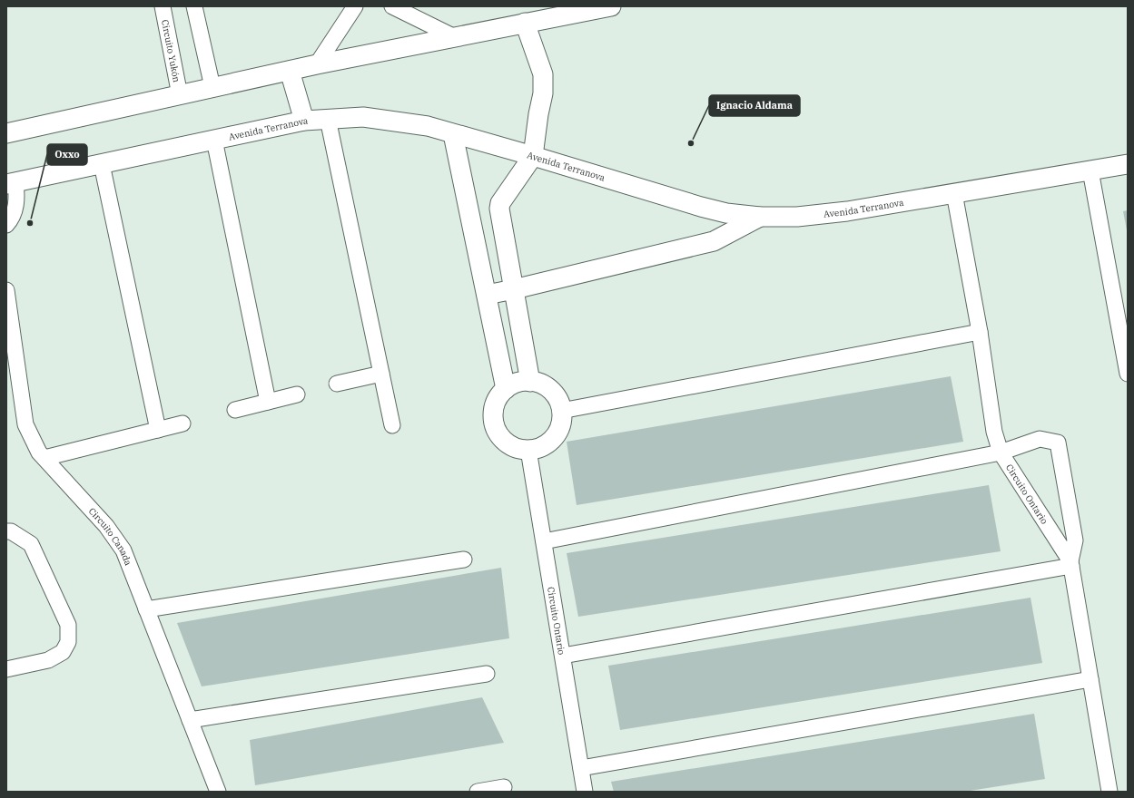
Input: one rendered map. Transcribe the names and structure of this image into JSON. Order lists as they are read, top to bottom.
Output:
{
  "streets": {
    "street": [
      "Circuito Yukón",
      "Avenida Terranova",
      "Circuito Ontario",
      "Circuito Canada"
    ]
  },
  "crossings": [
    ["Avenida Terranova", "Circuito Ontario"]
  ],
  "places": ["Ignacio Aldama", "Oxxo"]
}
